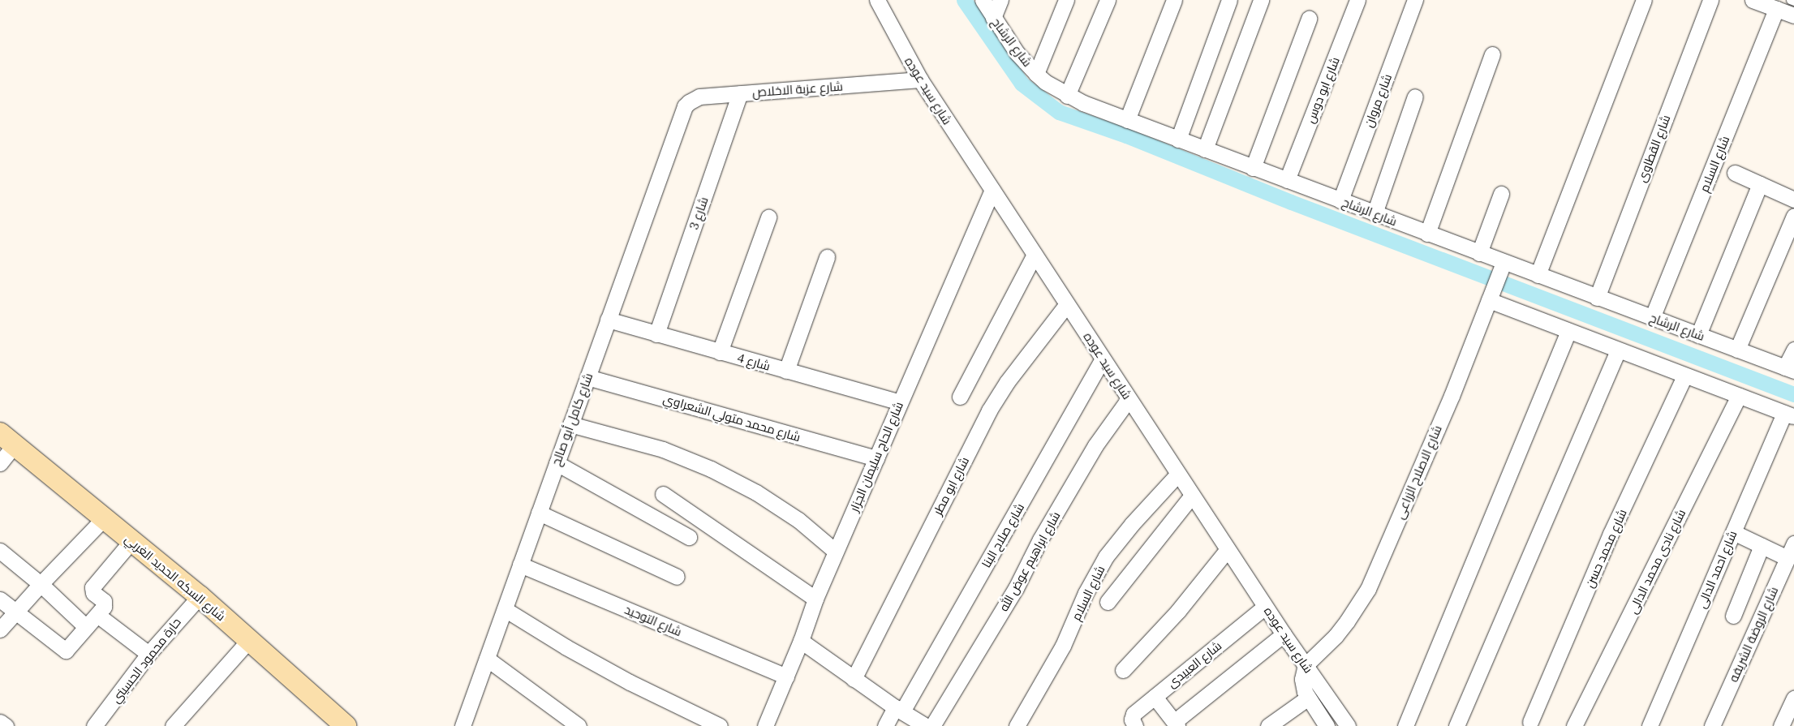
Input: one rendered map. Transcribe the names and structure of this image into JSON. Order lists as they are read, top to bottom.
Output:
{
  "streets": {
    "street": [
      "شارع الرشاح",
      "شارع عزبة الاخلاص",
      "شارع ابو دوس",
      "شارع سيد عوده",
      "شارع مروان",
      "شارع القطاوى",
      "شارع السلام",
      "شارع 3",
      "شارع 4",
      "شارع محمد متولي الشعراوي",
      "شارع كامل أبو صالح",
      "شارع الحاج سليمان الجزار",
      "شارع الاصلاح الزراعى",
      "شارع ابو مطر",
      "شارع صلاح البنا",
      "شارع محمد حسن",
      "شارع ابراهيم عوض الله",
      "شارع نادى محمد الدالى",
      "شارع احمد الدالى",
      "شارع السكه الحديد الغربي",
      "شارع التوحيد",
      "شارع الروضة الشريفه",
      "حارة محمود الحسيني",
      "شارع العبيدى"
    ]
  },
  "crossings": [
    ["شارع الرشاح", "شارع ابو دوس"],
    ["شارع الرشاح", "شارع مروان"],
    ["شارع الرشاح", "شارع القطاوى"],
    ["شارع الرشاح", "شارع السلام"],
    ["شارع الرشاح", "شارع الاصلاح الزراعى"],
    ["شارع عزبة الاخلاص", "شارع سيد عوده"],
    ["شارع عزبة الاخلاص", "شارع 3"],
    ["شارع عزبة الاخلاص", "شارع كامل أبو صالح"],
    ["شارع سيد عوده", "شارع السلام"],
    ["شارع سيد عوده", "شارع الحاج سليمان الجزار"],
    ["شارع سيد عوده", "شارع الاصلاح الزراعى"],
    ["شارع سيد عوده", "شارع ابو مطر"],
    ["شارع سيد عوده", "شارع صلاح البنا"],
    ["شارع سيد عوده", "شارع ابراهيم عوض الله"],
    ["شارع سيد عوده", "شارع العبيدى"],
    ["شارع 3", "شارع 4"],
    ["شارع 4", "شارع كامل أبو صالح"],
    ["شارع 4", "شارع الحاج سليمان الجزار"],
    ["شارع محمد متولي الشعراوي", "شارع كامل أبو صالح"],
    ["شارع محمد متولي الشعراوي", "شارع الحاج سليمان الجزار"],
    ["شارع كامل أبو صالح", "شارع التوحيد"],
    ["شارع الحاج سليمان الجزار", "شارع التوحيد"],
    ["شارع السكه الحديد الغربي", "حارة محمود الحسيني"]
  ]
}
